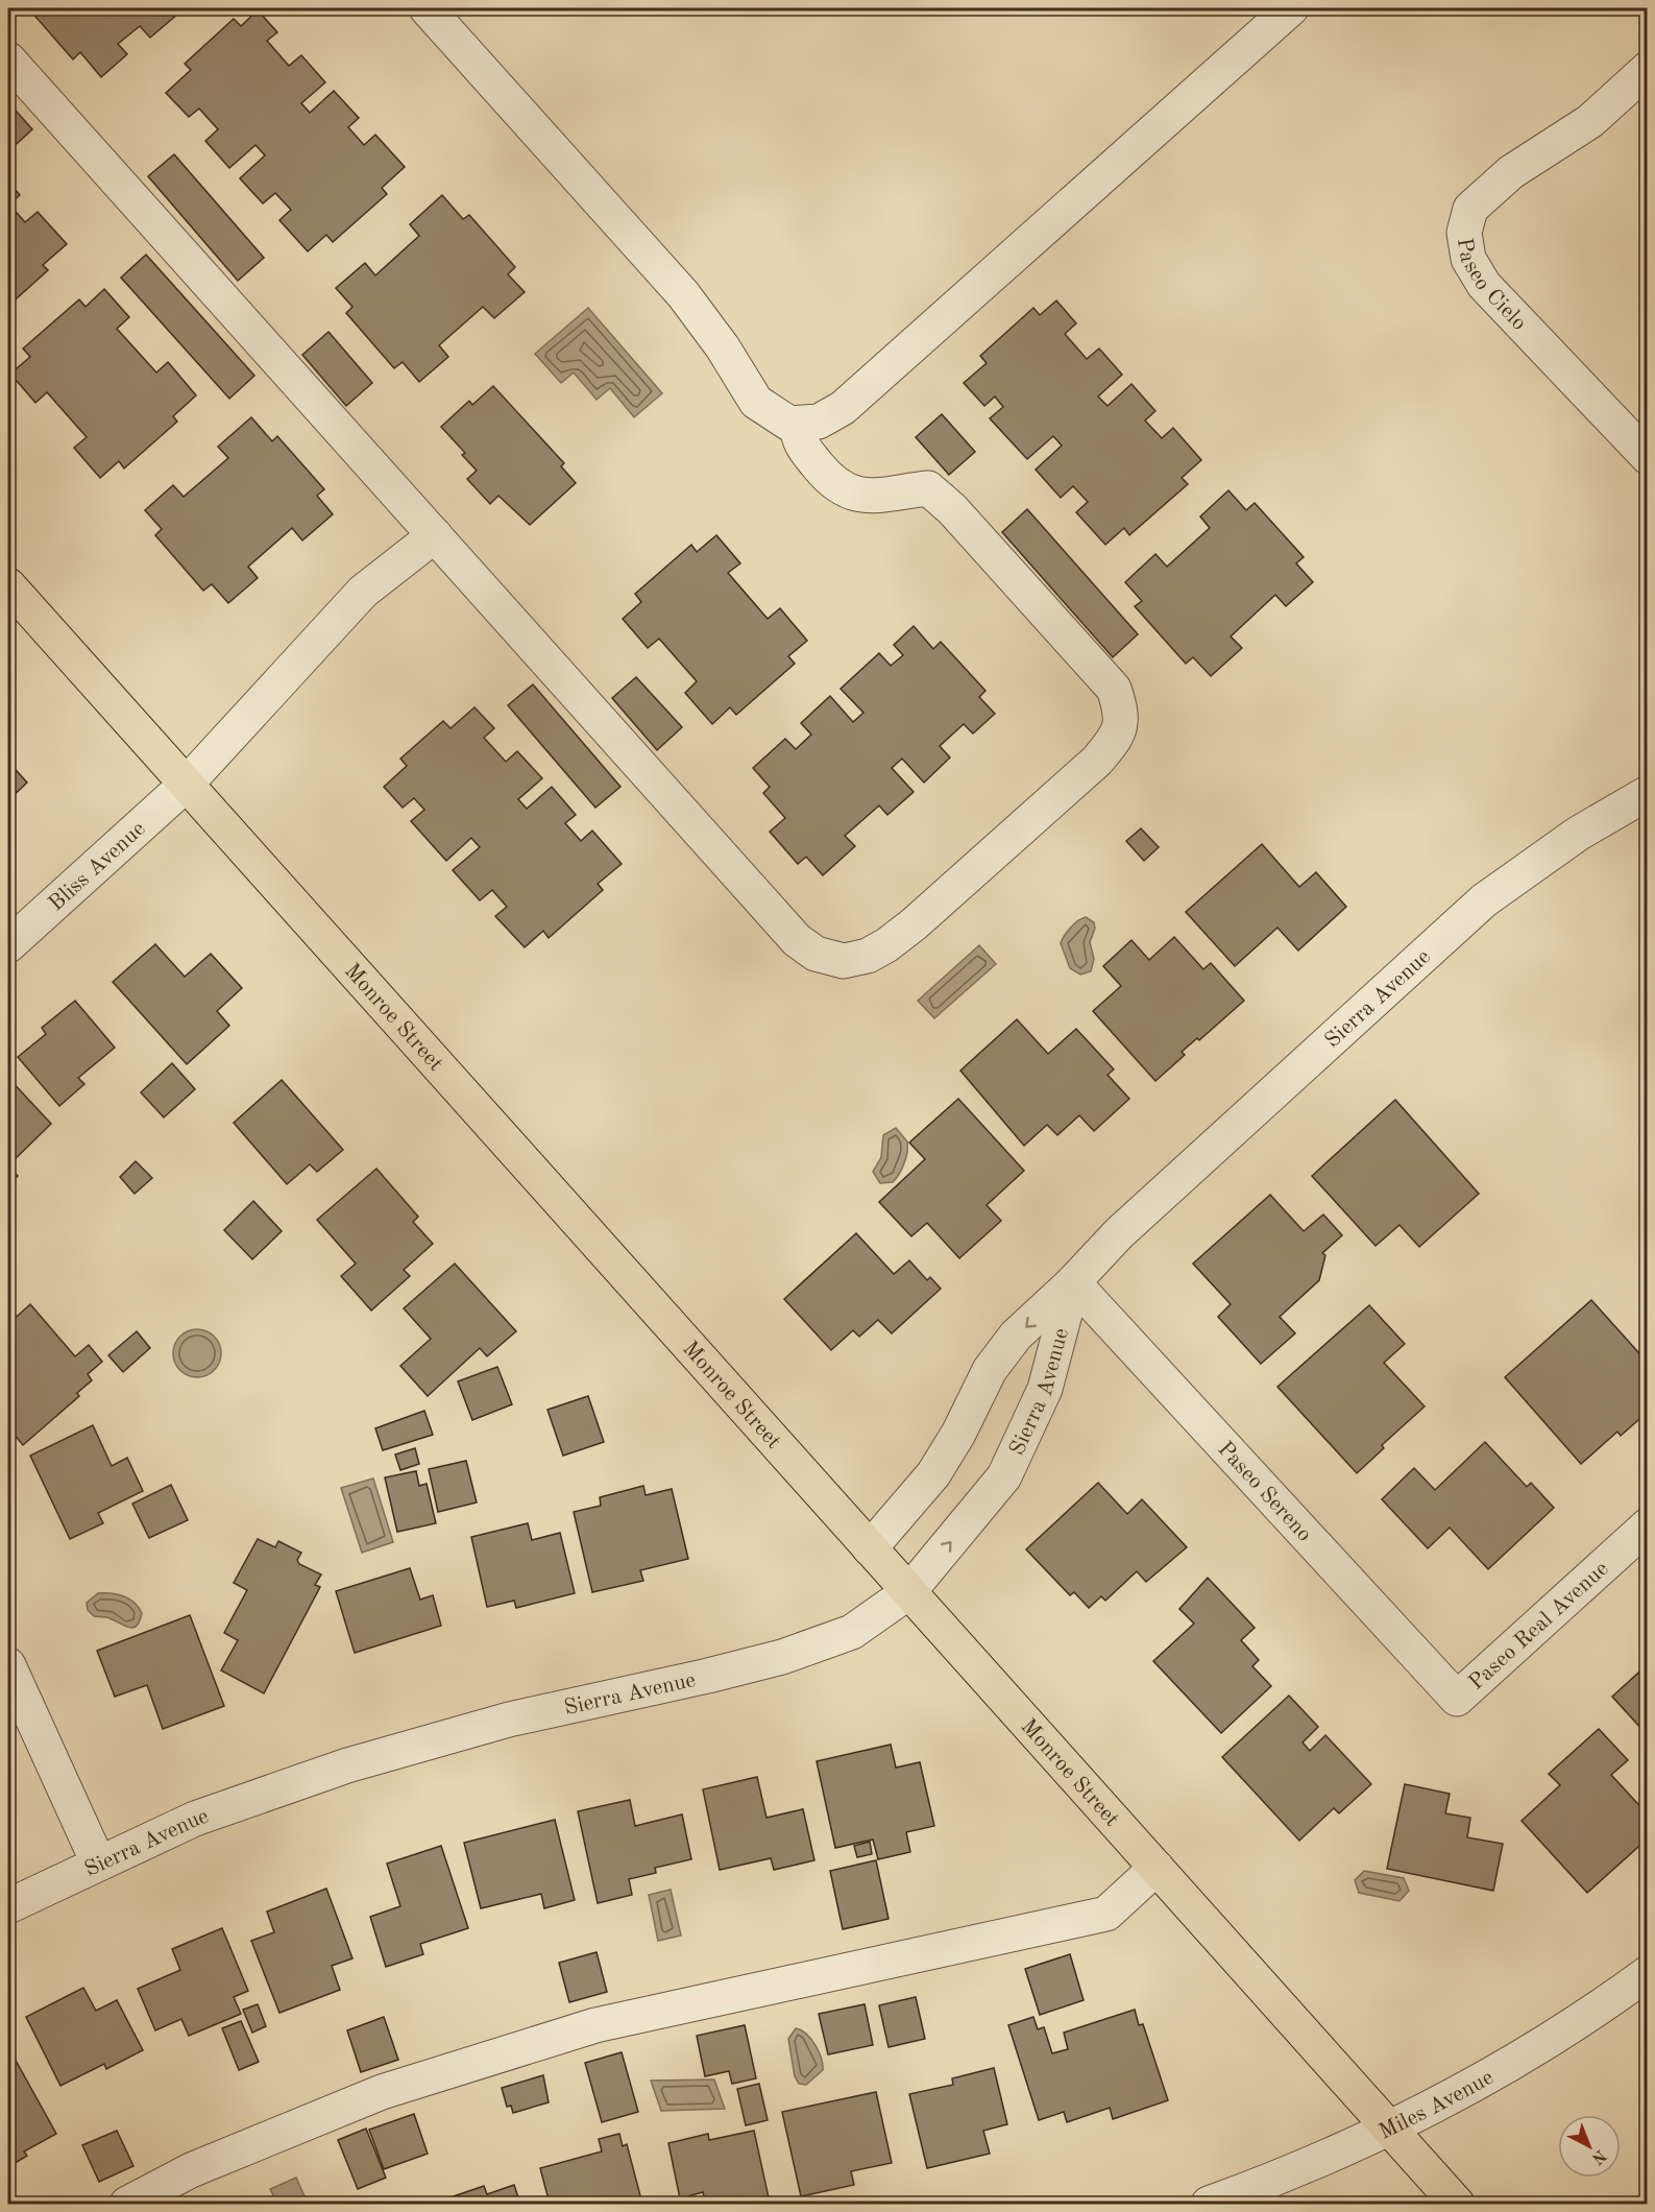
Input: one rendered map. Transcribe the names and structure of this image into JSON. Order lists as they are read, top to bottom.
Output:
{
  "streets": {
    "main road": ["Monroe Street"],
    "street": [
      "Paseo Cielo",
      "Bliss Avenue",
      "Sierra Avenue",
      "Paseo Sereno",
      "Paseo Real Avenue",
      "Miles Avenue"
    ]
  },
  "crossings": [
    ["Bliss Avenue", "Monroe Street"],
    ["Sierra Avenue", "Monroe Street"],
    ["Sierra Avenue", "Paseo Sereno"],
    ["Monroe Street", "Miles Avenue"],
    ["Paseo Sereno", "Paseo Real Avenue"]
  ],
  "north": "bottom right"
}
